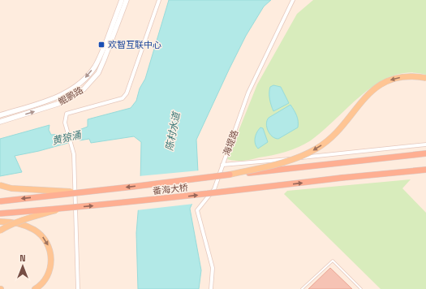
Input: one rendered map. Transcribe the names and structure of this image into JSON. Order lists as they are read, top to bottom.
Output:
{
  "streets": {
    "highway": ["番海大桥"],
    "street": ["鲲鹏路", "海堤路"]
  },
  "water": ["陈村水道", "黄猄涌"],
  "places": {
    "transit": ["欢智互联中心"]
  },
  "north": "top"
}
